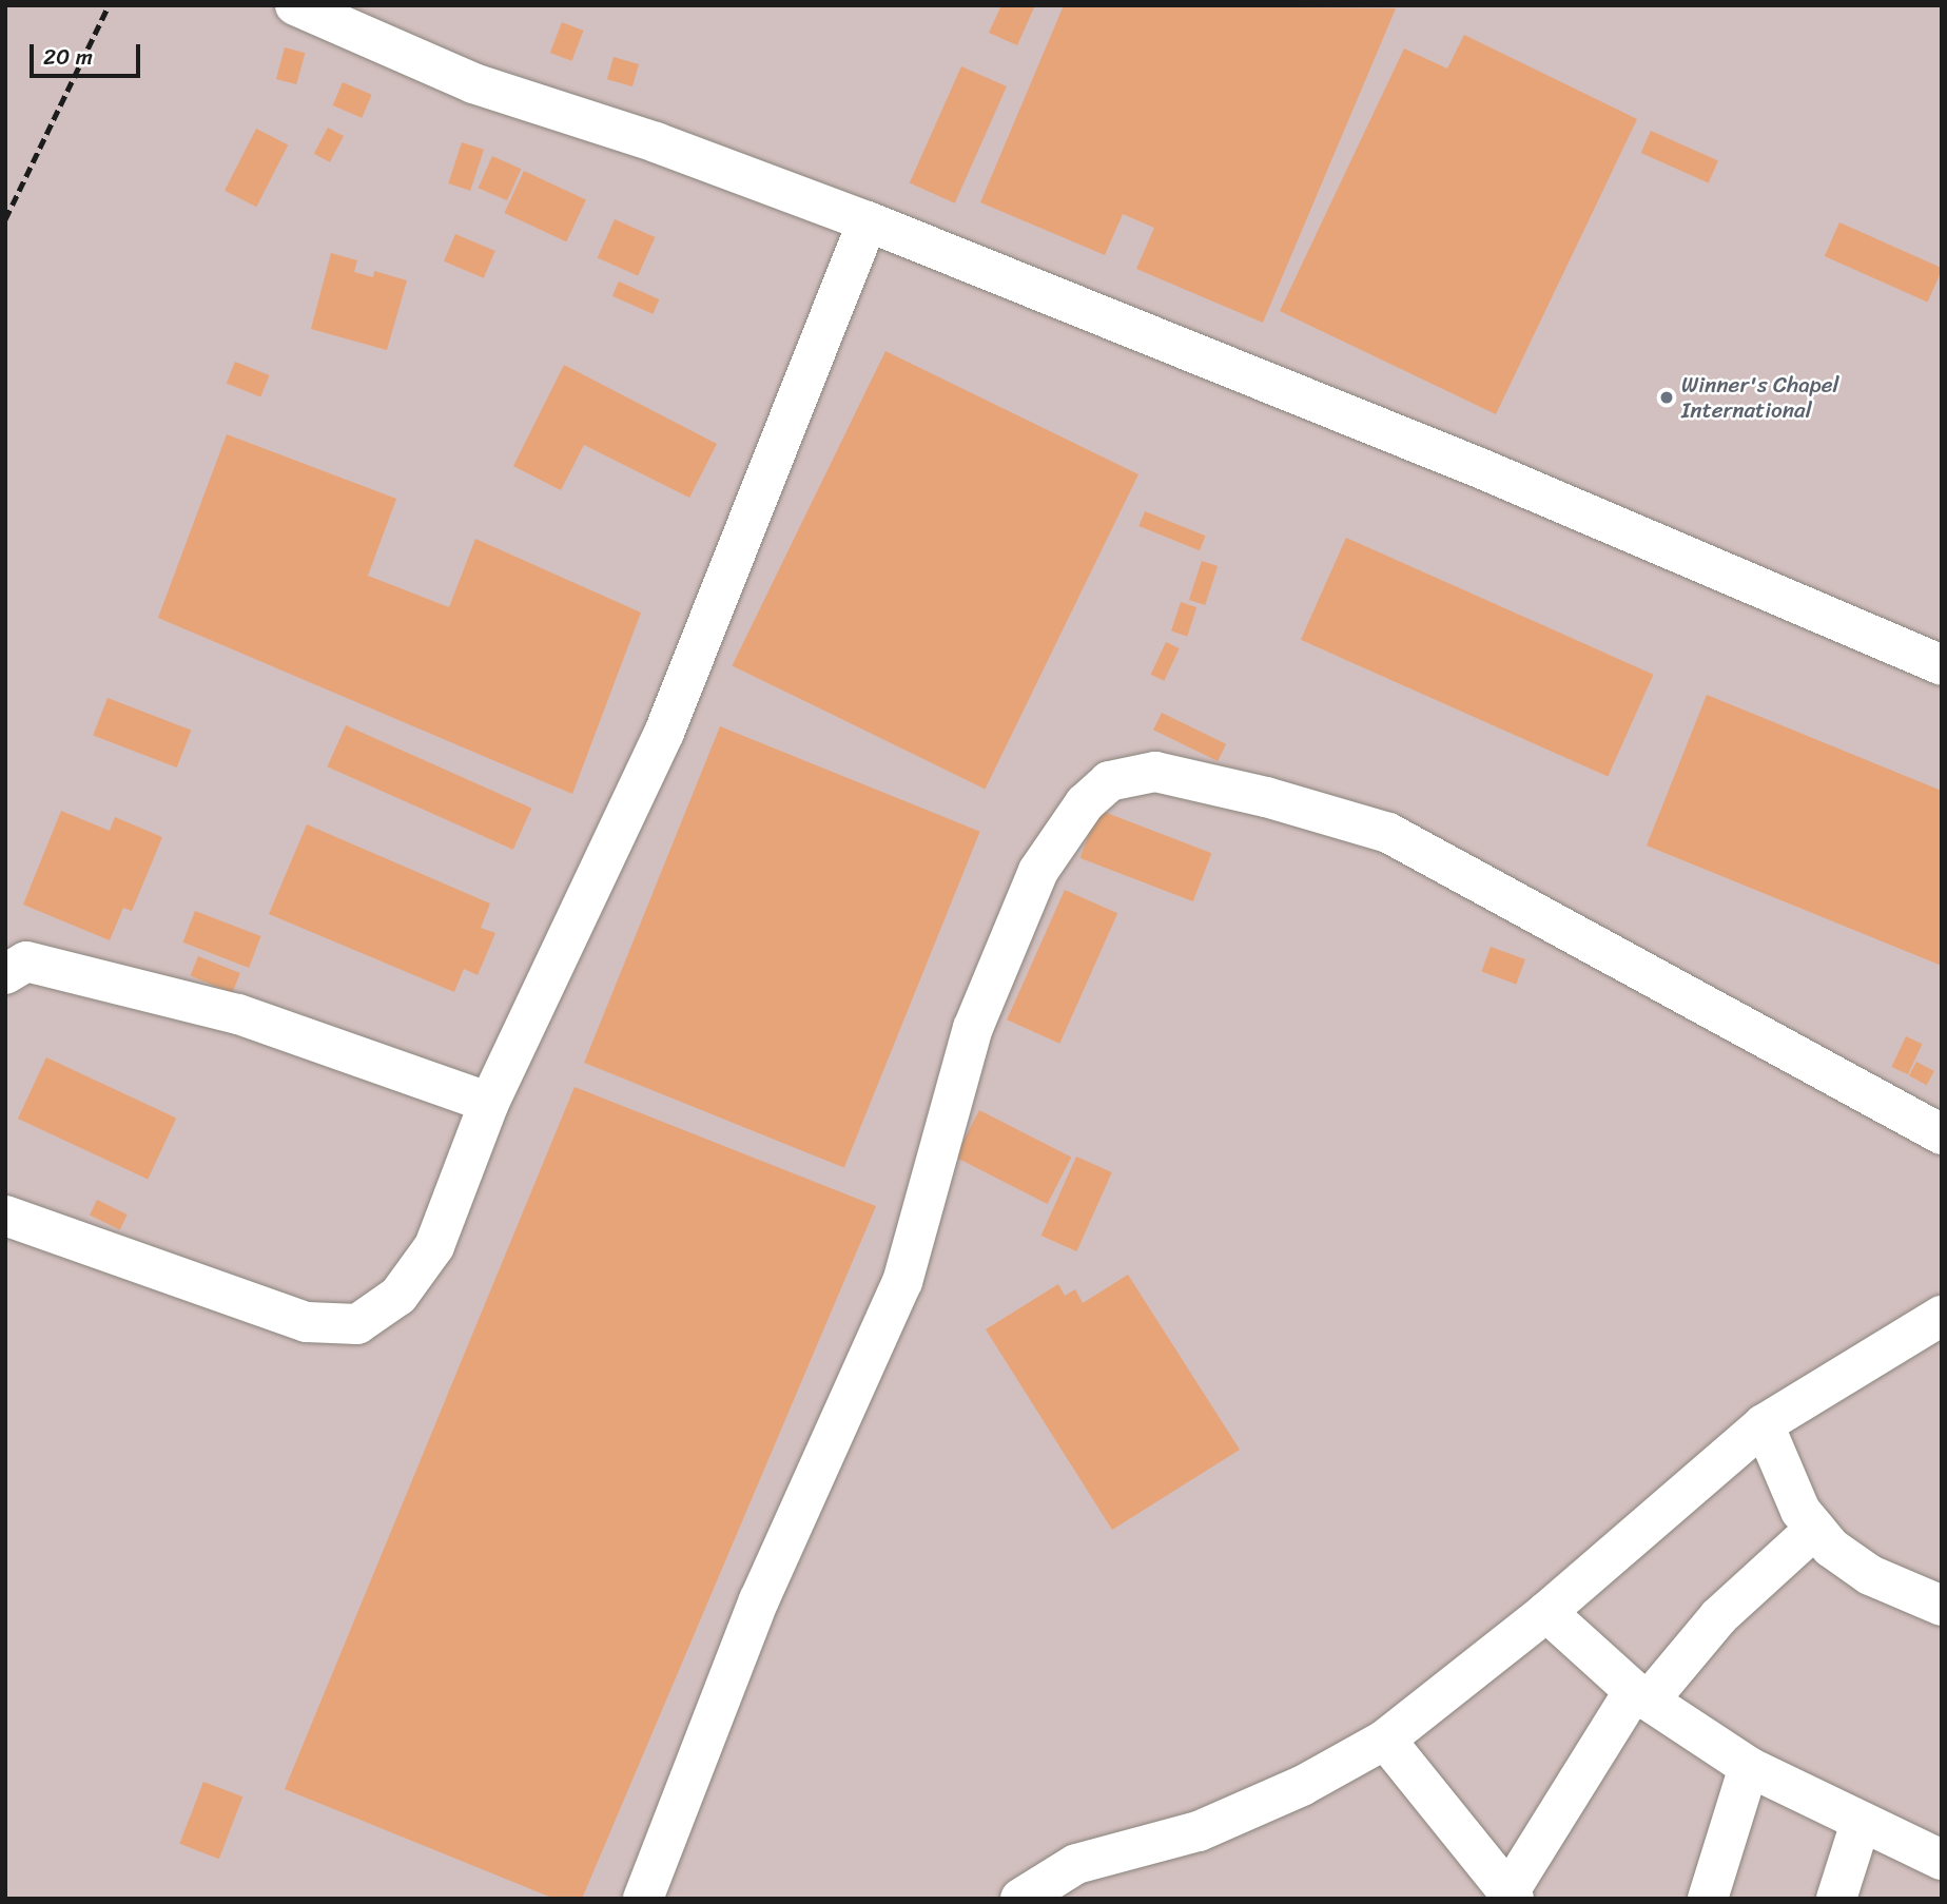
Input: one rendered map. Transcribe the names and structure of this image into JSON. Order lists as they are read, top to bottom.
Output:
{
  "places": ["Winner's Chapel International"],
  "scale_bar": "20 m"
}
